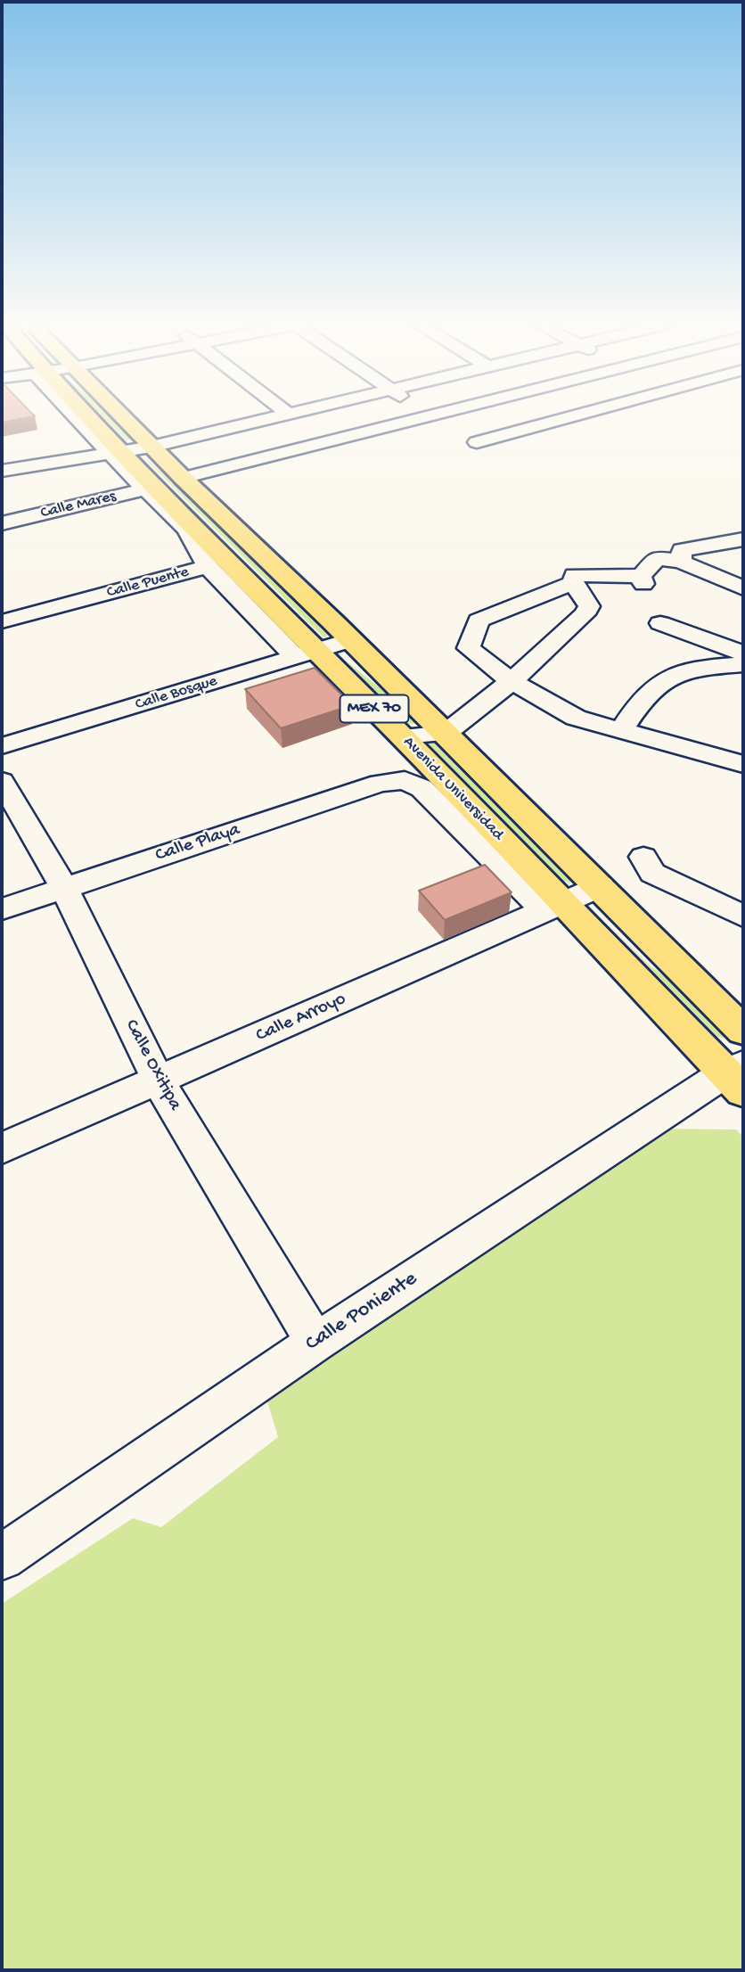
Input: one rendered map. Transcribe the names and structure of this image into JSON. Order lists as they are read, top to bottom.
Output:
{
  "streets": {
    "main road": ["MEX 70", "Avenida Universidad"],
    "street": [
      "Calle Mares",
      "Calle Puente",
      "Calle Bosque",
      "Calle Playa",
      "Calle Arroyo",
      "Calle Oxitipa",
      "Calle Poniente"
    ]
  },
  "crossings": [
    ["Calle Mares", "Avenida Universidad"],
    ["Calle Puente", "Calle Bosque"],
    ["Calle Puente", "Avenida Universidad"],
    ["Calle Bosque", "Avenida Universidad"],
    ["Avenida Universidad", "Calle Playa"],
    ["Avenida Universidad", "Calle Arroyo"],
    ["Avenida Universidad", "Calle Poniente"],
    ["Calle Playa", "Calle Arroyo"],
    ["Calle Playa", "Calle Oxitipa"],
    ["Calle Arroyo", "Calle Oxitipa"],
    ["Calle Oxitipa", "Calle Poniente"]
  ]
}
